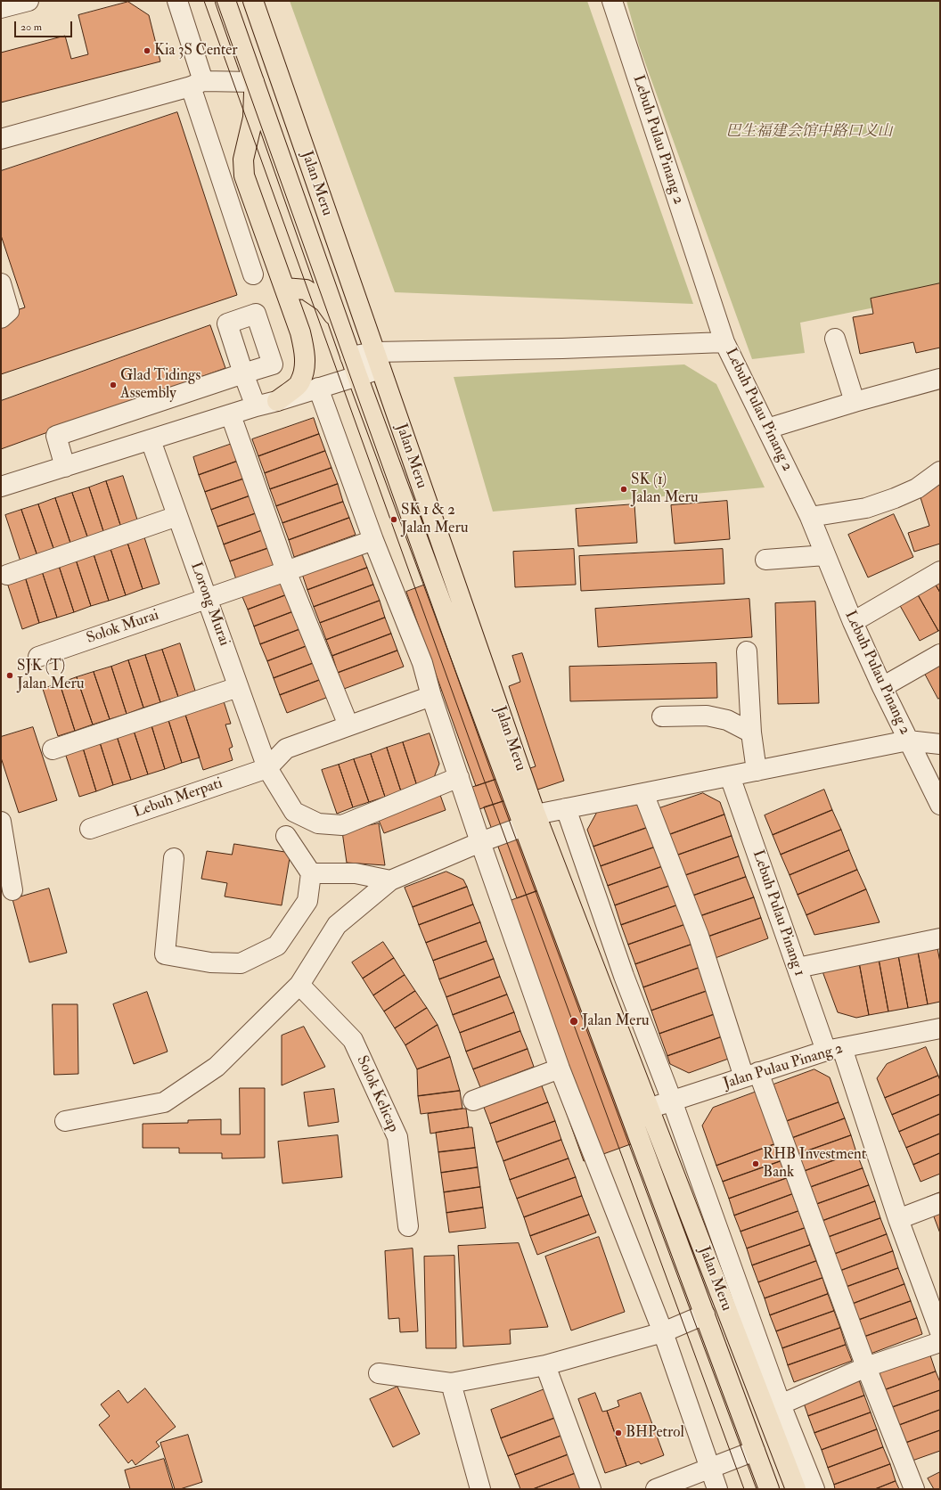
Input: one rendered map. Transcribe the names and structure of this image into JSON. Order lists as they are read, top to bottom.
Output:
{
  "streets": {
    "highway": ["Jalan Meru"],
    "street": [
      "Lebuh Pulau Pinang 2",
      "Lorong Murai",
      "Solok Murai",
      "Lebuh Merpati",
      "Lebuh Pulau Pinang 1",
      "Jalan Pulau Pinang 2",
      "Solok Kelicap"
    ]
  },
  "crossings": [
    ["Jalan Meru", "Jalan Pulau Pinang 2"],
    ["Lorong Murai", "Solok Murai"],
    ["Lorong Murai", "Lebuh Merpati"],
    ["Lebuh Pulau Pinang 1", "Jalan Pulau Pinang 2"]
  ],
  "parks": ["巴生福建会馆中路口义山"],
  "places": [
    "Kia 3S Center",
    "Glad Tidings Assembly",
    "SK (1) Jalan Meru",
    "SK 1 & 2 Jalan Meru",
    "SJK (T) Jalan Meru",
    "Jalan Meru",
    "RHB Investment Bank",
    "BHPetrol"
  ],
  "scale_bar": "20 m"
}
